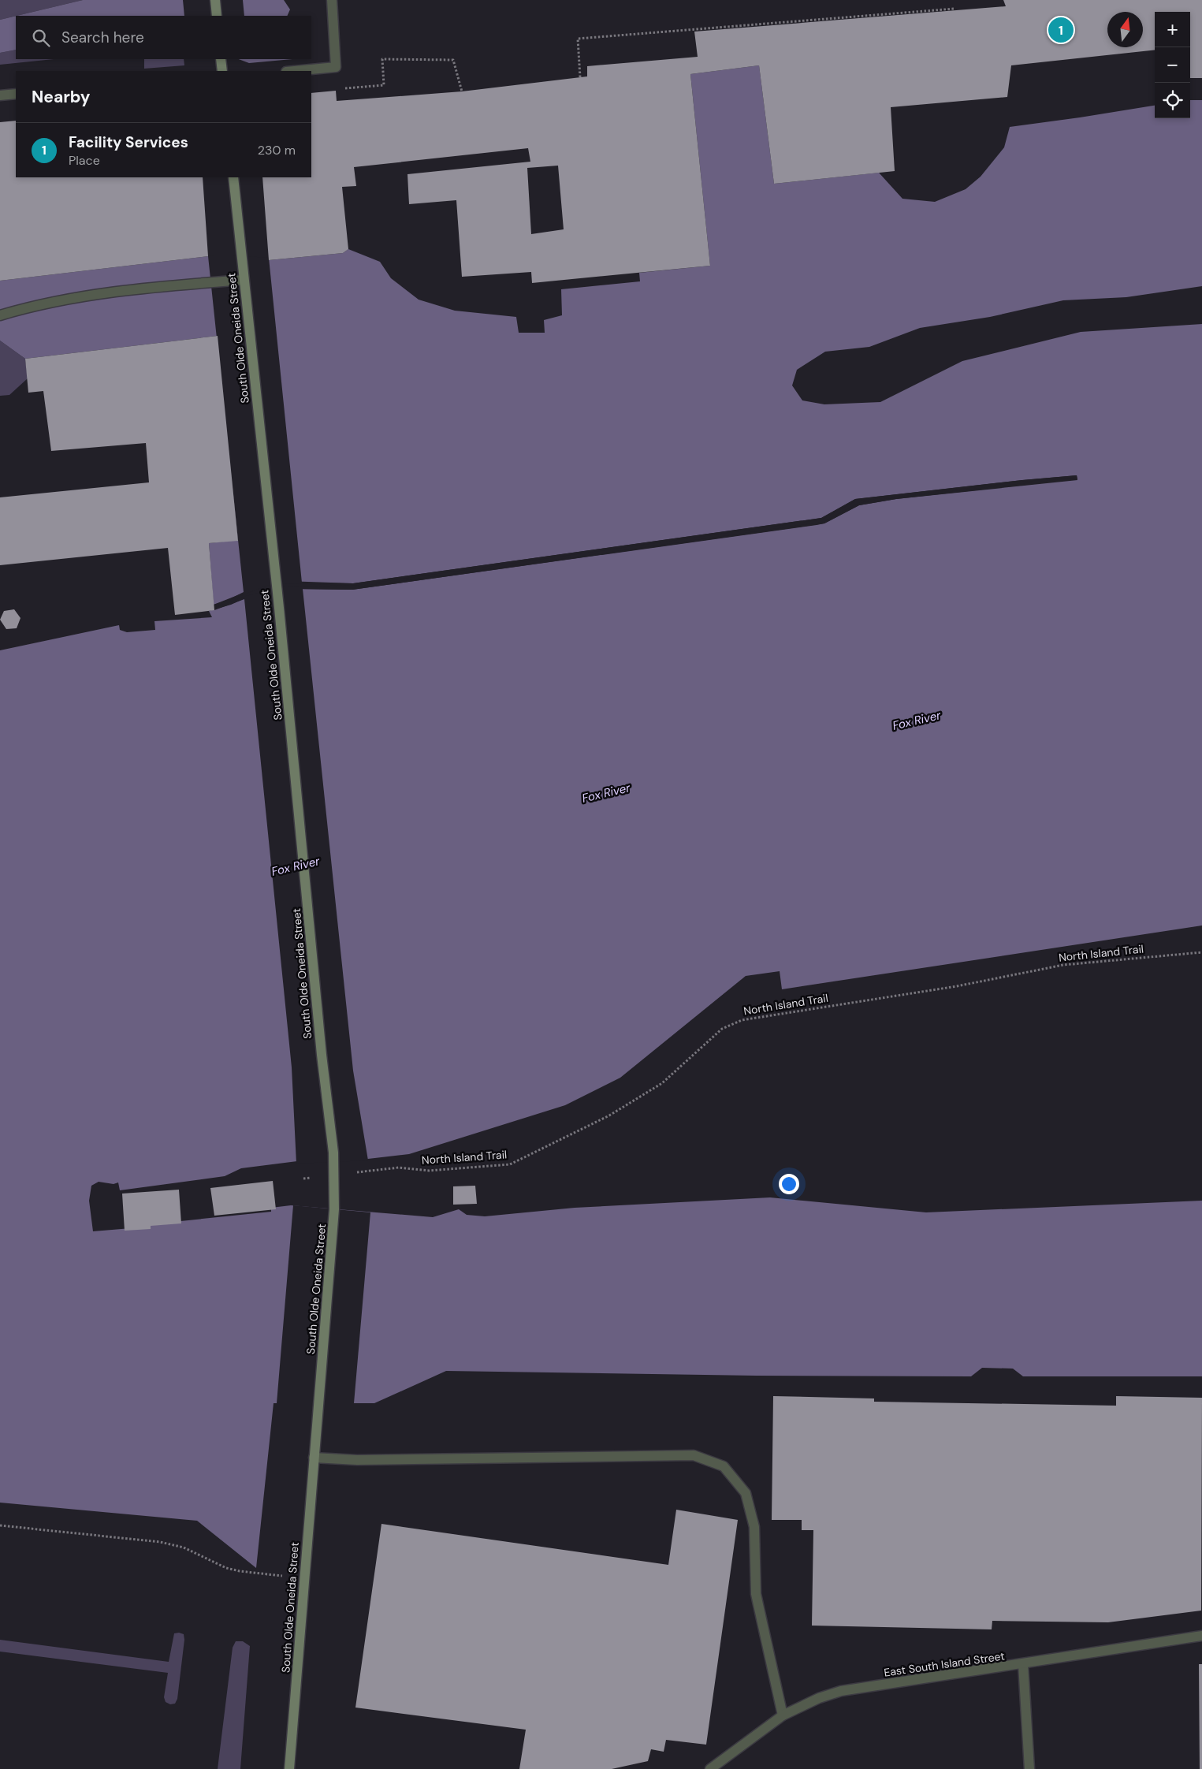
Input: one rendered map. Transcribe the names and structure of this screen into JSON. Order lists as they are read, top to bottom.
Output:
{
  "streets": {
    "street": ["South Olde Oneida Street", "East South Island Street"],
    "path": ["North Island Trail"]
  },
  "water": ["Fox River"],
  "north": "top",
  "page": {
    "map_buttons": ["+", "−"],
    "pins": "1",
    "search": "Search here",
    "heading": "Nearby",
    "list": [
      {
        "mark": "1",
        "name": "Facility Services",
        "note": "Place",
        "value": "230 m"
      }
    ]
  }
}
